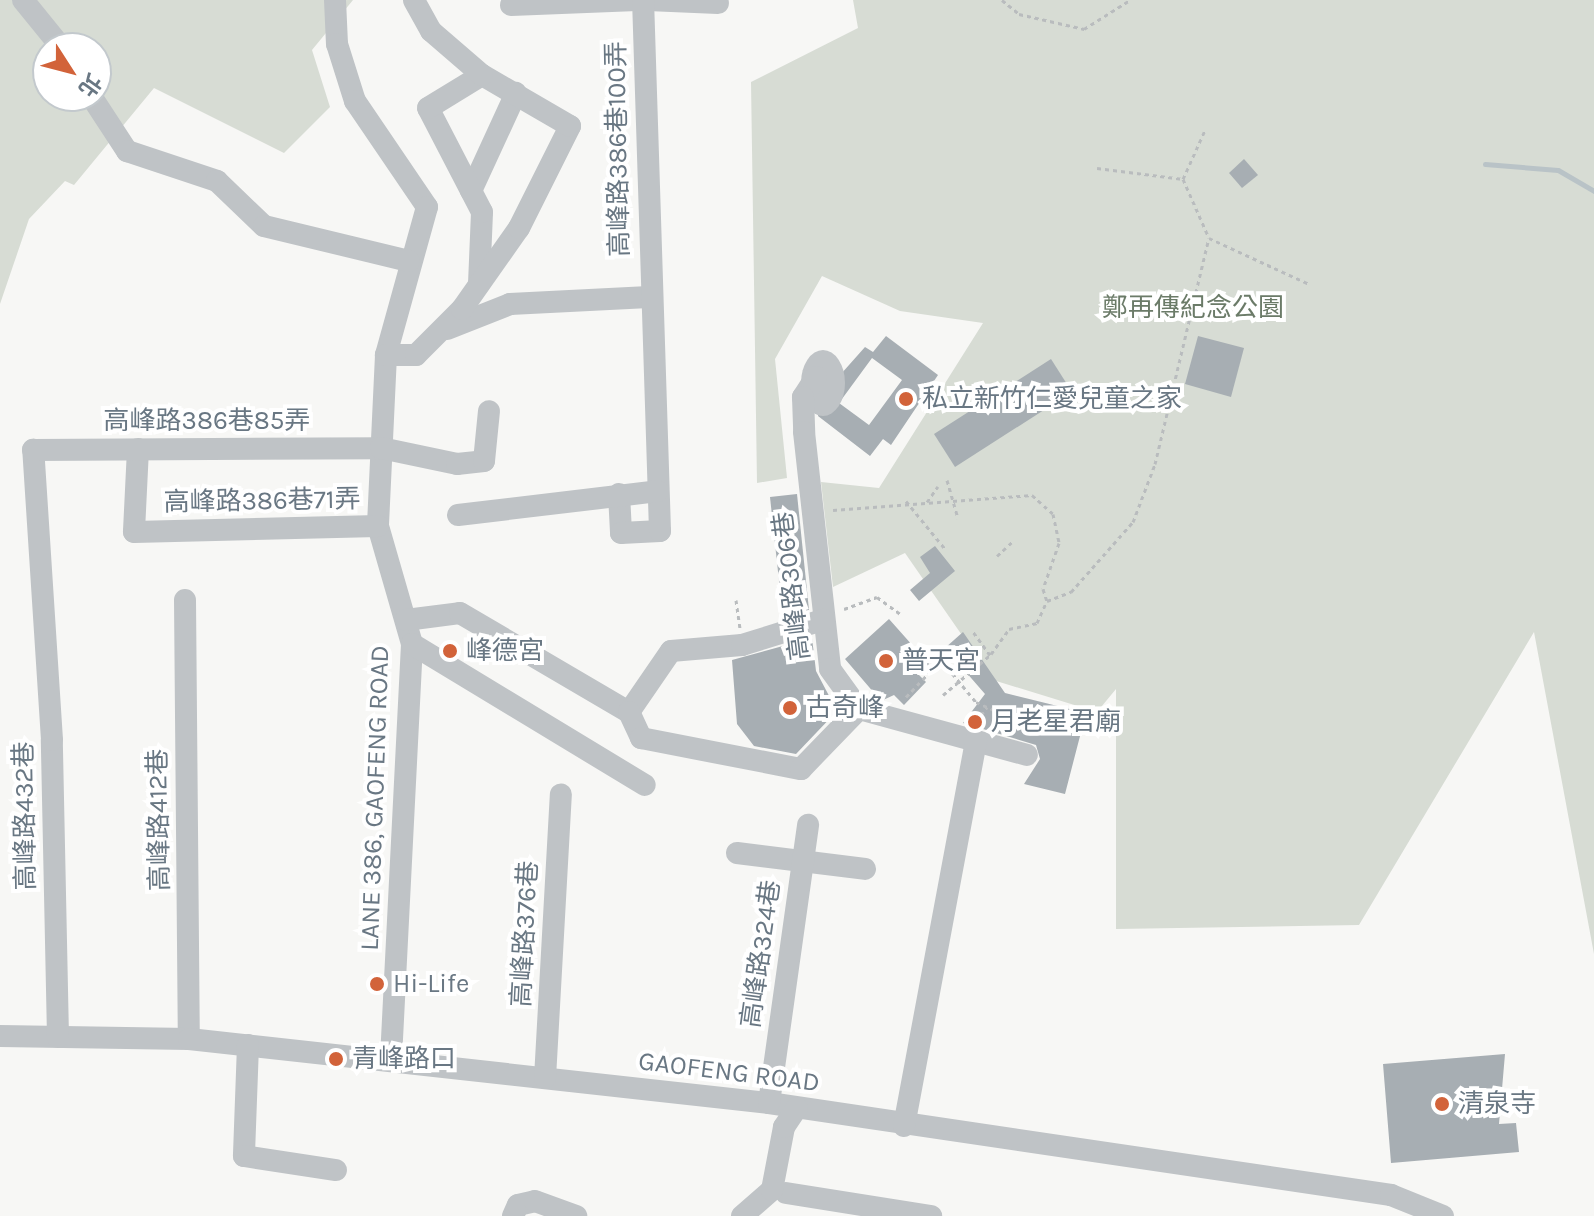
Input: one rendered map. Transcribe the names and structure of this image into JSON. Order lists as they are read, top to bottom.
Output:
{
  "streets": {
    "street": [
      "高峰路386巷100弄",
      "高峰路386巷85弄",
      "高峰路386巷71弄",
      "高峰路306巷",
      "LANE 386, GAOFENG ROAD",
      "高峰路432巷",
      "高峰路412巷",
      "高峰路376巷",
      "高峰路324巷",
      "GAOFENG ROAD"
    ]
  },
  "crossings": [
    ["高峰路386巷100弄", "LANE 386, GAOFENG ROAD"],
    ["高峰路386巷85弄", "高峰路386巷71弄"],
    ["高峰路386巷85弄", "LANE 386, GAOFENG ROAD"],
    ["高峰路386巷85弄", "高峰路432巷"],
    ["高峰路386巷71弄", "LANE 386, GAOFENG ROAD"],
    ["LANE 386, GAOFENG ROAD", "GAOFENG ROAD"],
    ["高峰路432巷", "GAOFENG ROAD"],
    ["高峰路412巷", "GAOFENG ROAD"],
    ["高峰路376巷", "GAOFENG ROAD"],
    ["高峰路324巷", "GAOFENG ROAD"]
  ],
  "parks": ["鄭再傳紀念公園"],
  "places": [
    "私立新竹仁愛兒童之家",
    "峰德宮",
    "普天宮",
    "古奇峰",
    "月老星君廟",
    "Hi-Life",
    "青峰路口",
    "清泉寺"
  ],
  "north": "bottom right"
}
